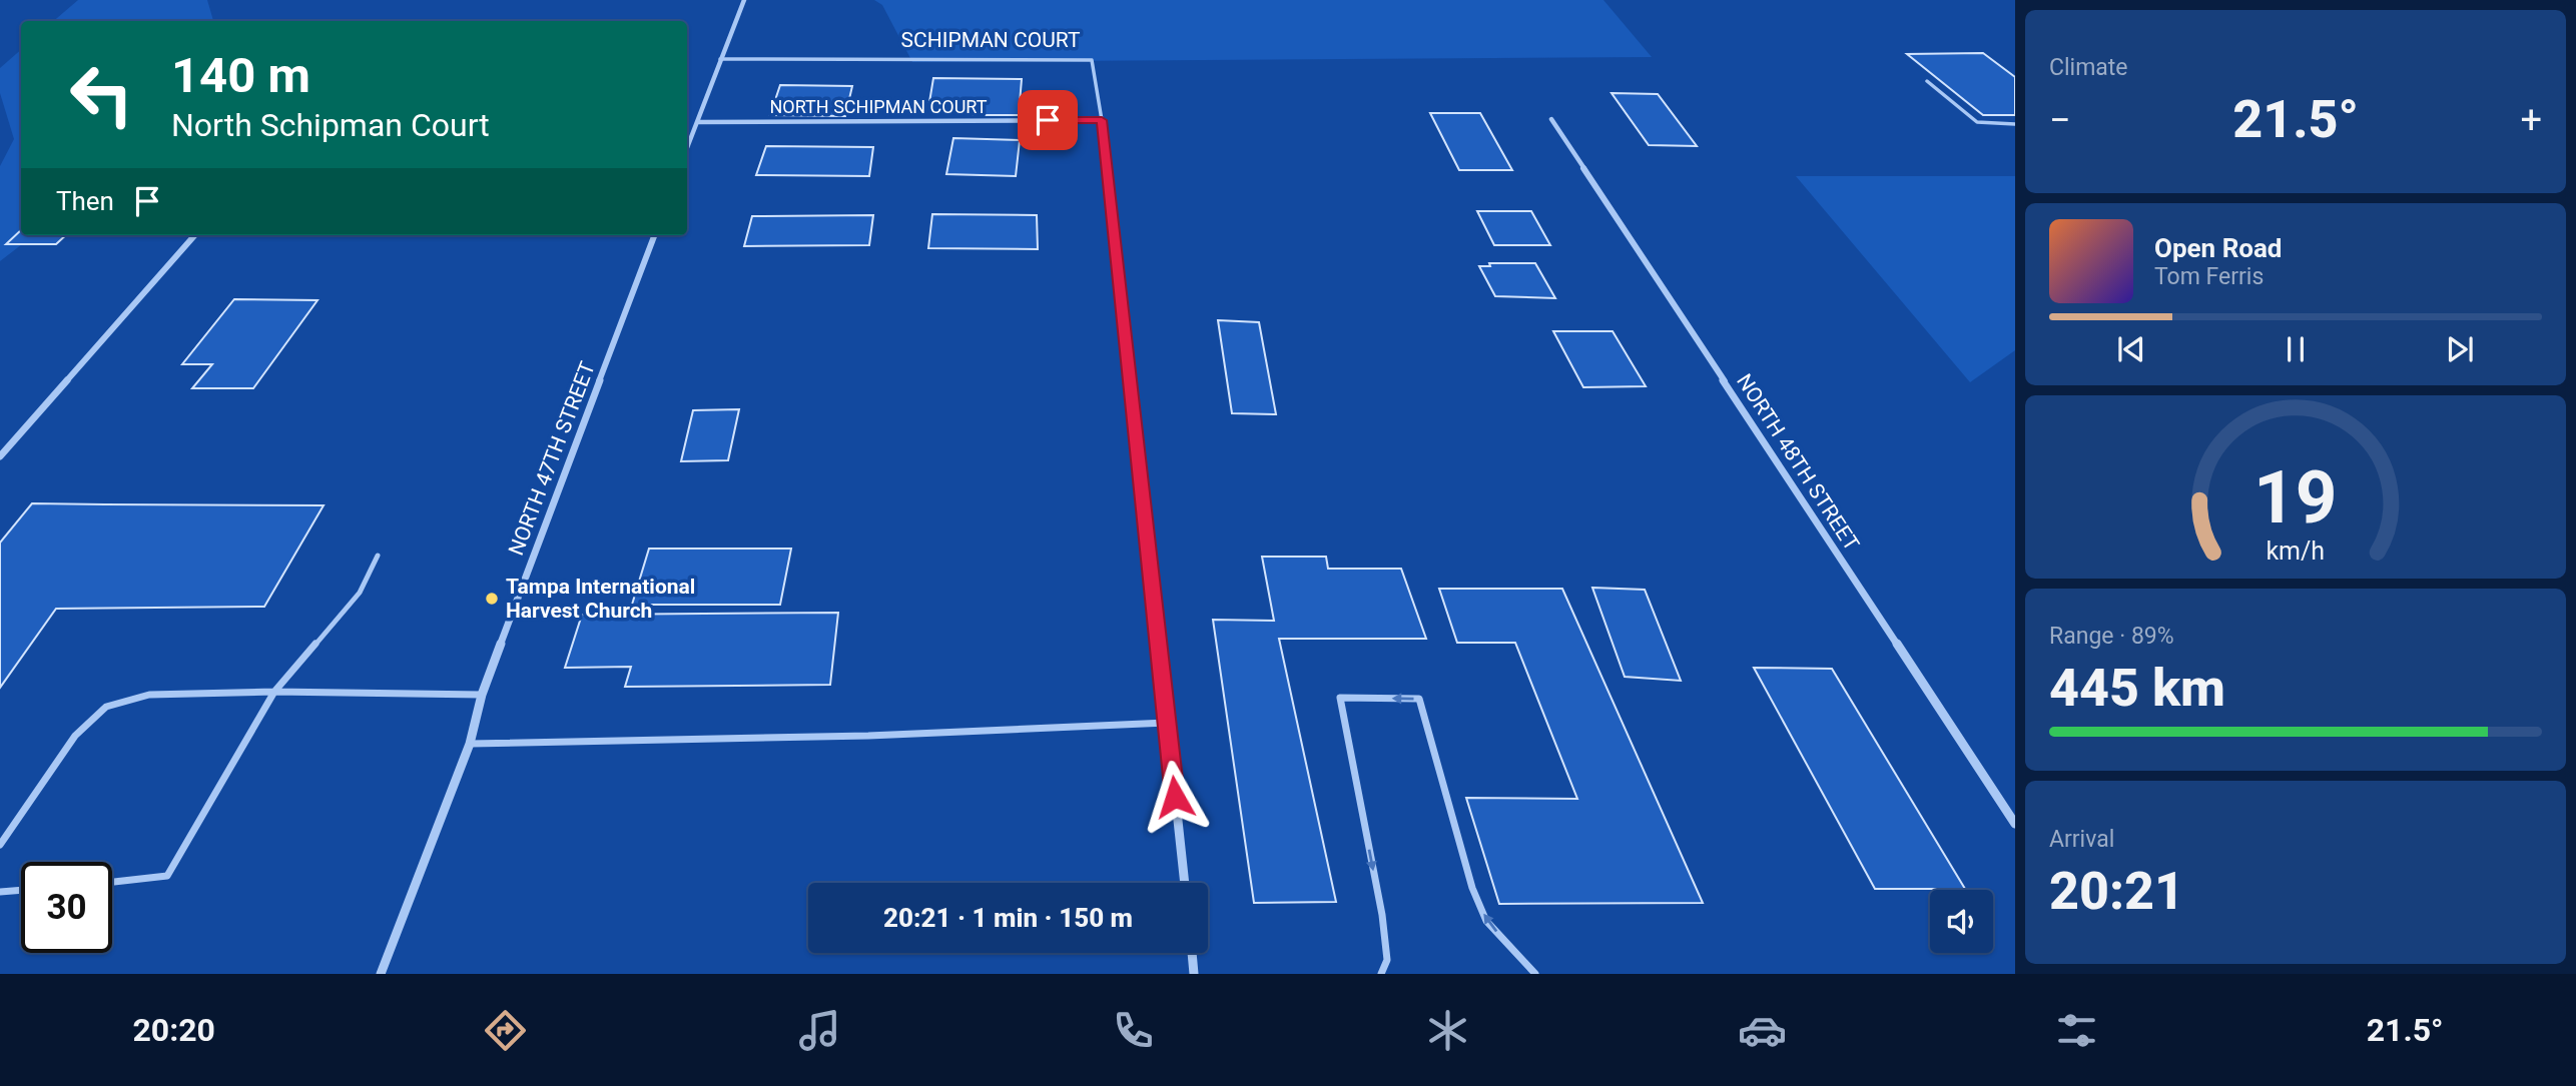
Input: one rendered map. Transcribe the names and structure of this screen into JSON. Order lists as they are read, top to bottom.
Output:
{
  "streets": {
    "street": [
      "SCHIPMAN COURT",
      "NORTH SCHIPMAN COURT",
      "NORTH 47TH STREET",
      "NORTH 48TH STREET"
    ]
  },
  "crossings": [
    ["SCHIPMAN COURT", "NORTH SCHIPMAN COURT"]
  ],
  "places": ["Tampa International Harvest Church"],
  "page": {
    "tile": [
      "Climate",
      ["Range · 89%", "445 km"],
      ["Arrival", "20:21"]
    ],
    "turn": ["140 m", "North Schipman Court"],
    "heat": ["−", "21.5°", "+"],
    "then": "Then",
    "song": ["Open Road", "Tom Ferris"],
    "limit": "30",
    "trip": "20:21 · 1 min · 150 m",
    "tabs": ["20:20", "21.5°"],
    "gauge": ["19", "km/h"]
  }
}
